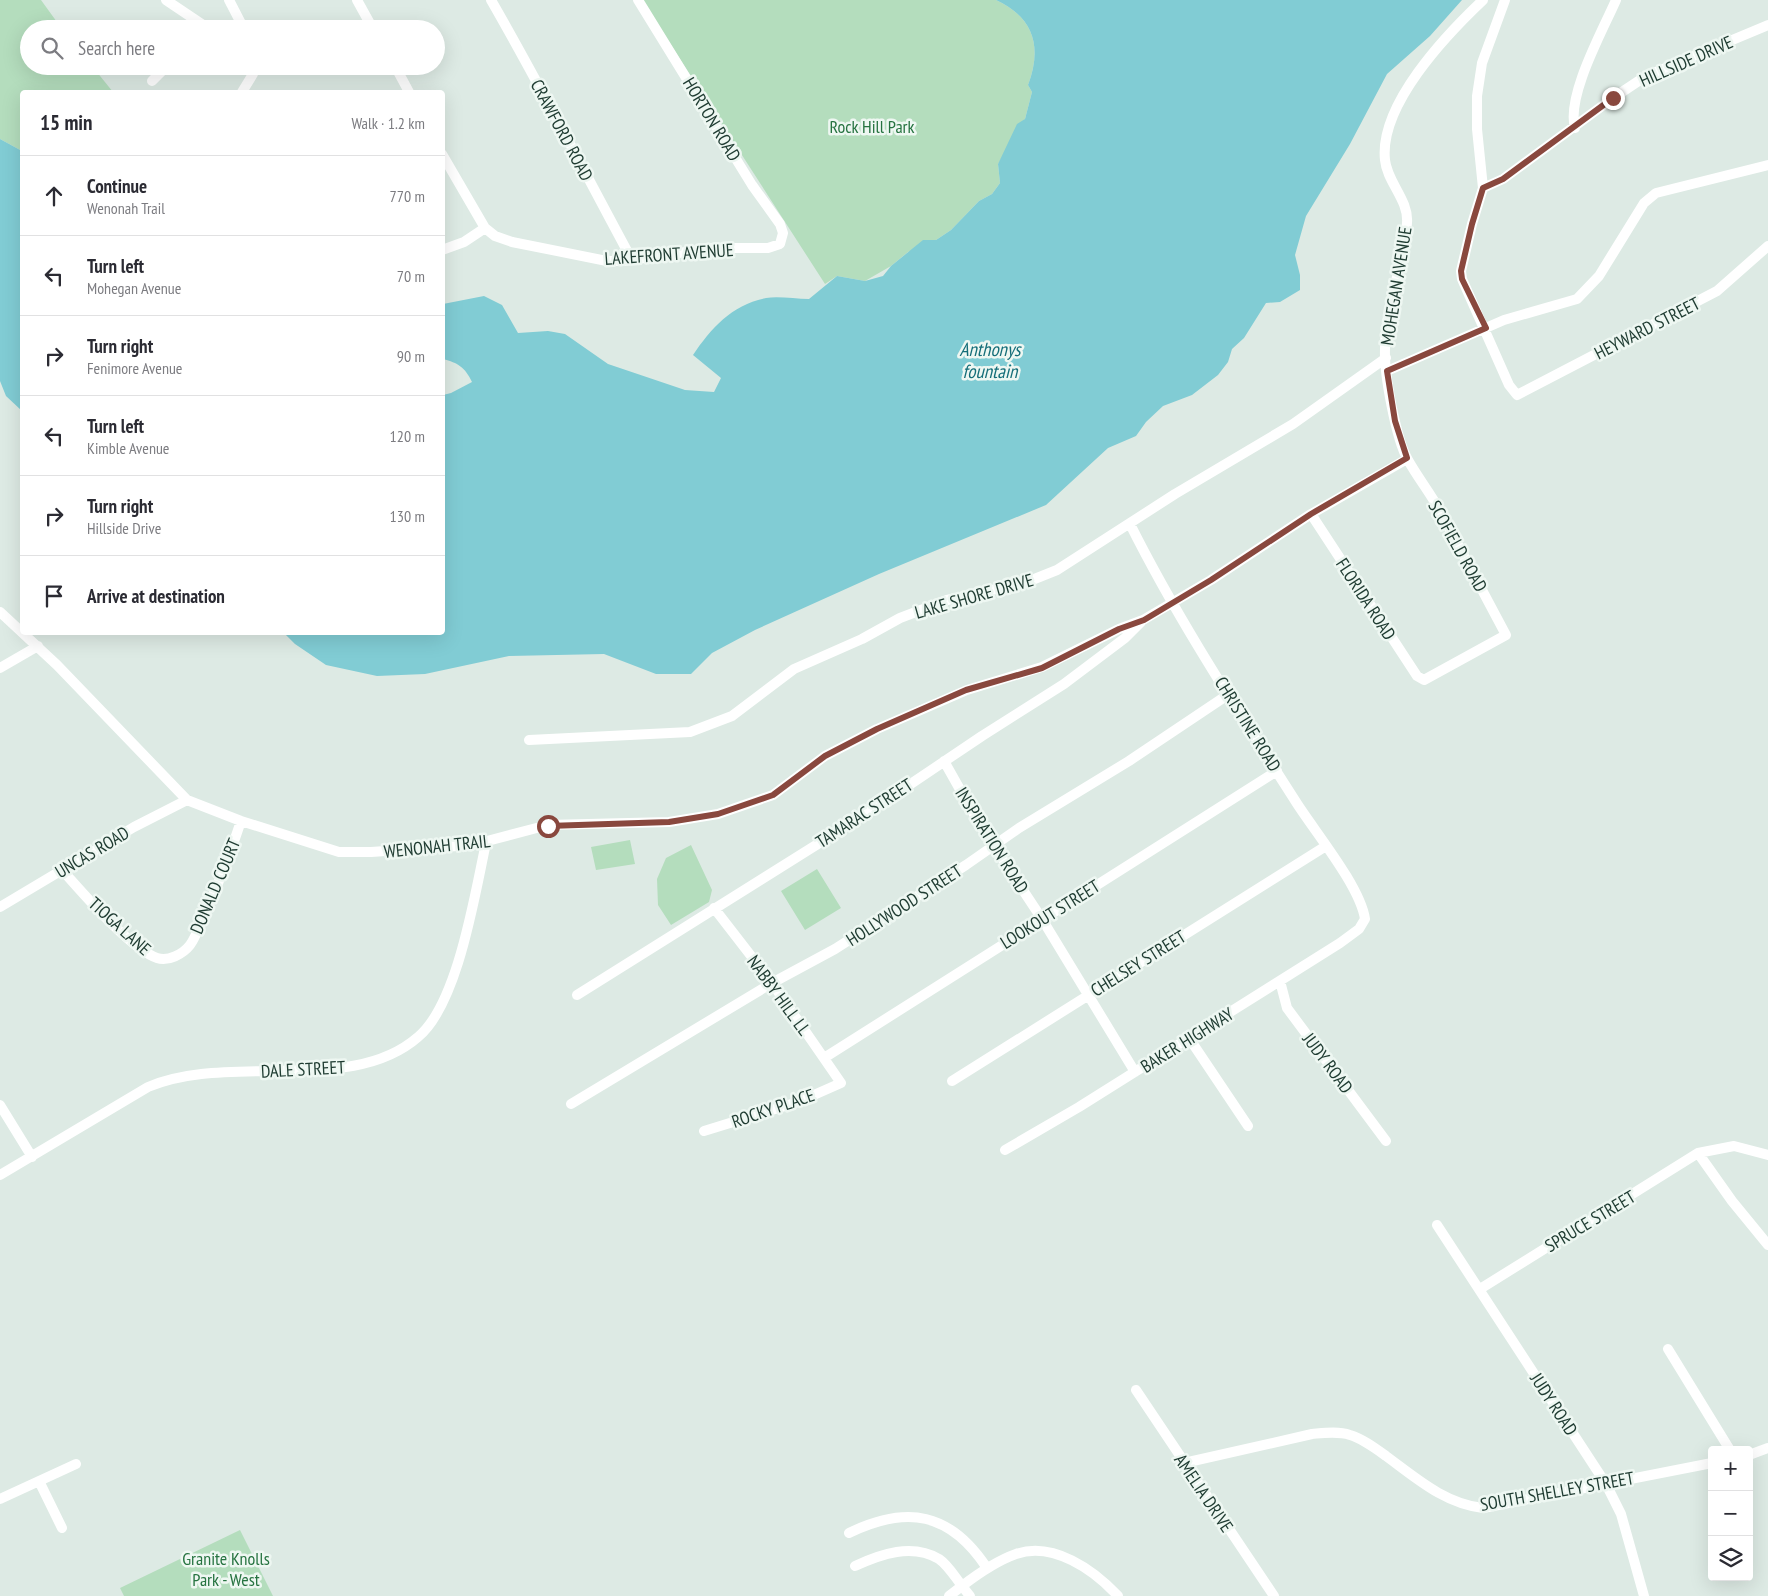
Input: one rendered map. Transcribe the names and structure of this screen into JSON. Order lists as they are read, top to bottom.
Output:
{
  "streets": {
    "street": [
      "HILLSIDE DRIVE",
      "HORTON ROAD",
      "CRAWFORD ROAD",
      "LAKEFRONT AVENUE",
      "MOHEGAN AVENUE",
      "HEYWARD STREET",
      "SCOFIELD ROAD",
      "LAKE SHORE DRIVE",
      "FLORIDA ROAD",
      "CHRISTINE ROAD",
      "TAMARAC STREET",
      "INSPIRATION ROAD",
      "WENONAH TRAIL",
      "UNCAS ROAD",
      "DONALD COURT",
      "HOLLYWOOD STREET",
      "LOOKOUT STREET",
      "TIOGA LANE",
      "CHELSEY STREET",
      "NABBY HILL LL",
      "BAKER HIGHWAY",
      "JUDY ROAD",
      "DALE STREET",
      "ROCKY PLACE",
      "SPRUCE STREET",
      "SOUTH SHELLEY STREET",
      "AMELIA DRIVE"
    ]
  },
  "crossings": [
    ["HORTON ROAD", "LAKEFRONT AVENUE"],
    ["CRAWFORD ROAD", "LAKEFRONT AVENUE"],
    ["MOHEGAN AVENUE", "SCOFIELD ROAD"],
    ["MOHEGAN AVENUE", "LAKE SHORE DRIVE"],
    ["MOHEGAN AVENUE", "WENONAH TRAIL"],
    ["SCOFIELD ROAD", "FLORIDA ROAD"],
    ["SCOFIELD ROAD", "WENONAH TRAIL"],
    ["LAKE SHORE DRIVE", "CHRISTINE ROAD"],
    ["FLORIDA ROAD", "WENONAH TRAIL"],
    ["CHRISTINE ROAD", "WENONAH TRAIL"],
    ["CHRISTINE ROAD", "HOLLYWOOD STREET"],
    ["CHRISTINE ROAD", "LOOKOUT STREET"],
    ["CHRISTINE ROAD", "CHELSEY STREET"],
    ["CHRISTINE ROAD", "BAKER HIGHWAY"],
    ["TAMARAC STREET", "INSPIRATION ROAD"],
    ["TAMARAC STREET", "WENONAH TRAIL"],
    ["TAMARAC STREET", "NABBY HILL LL"],
    ["INSPIRATION ROAD", "HOLLYWOOD STREET"],
    ["INSPIRATION ROAD", "LOOKOUT STREET"],
    ["INSPIRATION ROAD", "CHELSEY STREET"],
    ["INSPIRATION ROAD", "BAKER HIGHWAY"],
    ["WENONAH TRAIL", "UNCAS ROAD"],
    ["WENONAH TRAIL", "DONALD COURT"],
    ["WENONAH TRAIL", "DALE STREET"],
    ["UNCAS ROAD", "TIOGA LANE"],
    ["DONALD COURT", "TIOGA LANE"],
    ["HOLLYWOOD STREET", "NABBY HILL LL"],
    ["LOOKOUT STREET", "NABBY HILL LL"],
    ["NABBY HILL LL", "ROCKY PLACE"],
    ["BAKER HIGHWAY", "JUDY ROAD"],
    ["JUDY ROAD", "SPRUCE STREET"],
    ["JUDY ROAD", "SOUTH SHELLEY STREET"],
    ["SOUTH SHELLEY STREET", "AMELIA DRIVE"]
  ],
  "water": ["Anthonys fountain"],
  "parks": ["Rock Hill Park", "Granite Knolls Park - West"],
  "page": {
    "search": "Search here",
    "heading": ["15 min", "Walk · 1.2 km"],
    "list": [
      ["Continue", "Wenonah Trail", "770 m"],
      ["Turn left", "Mohegan Avenue", "70 m"],
      ["Turn right", "Fenimore Avenue", "90 m"],
      ["Turn left", "Kimble Avenue", "120 m"],
      ["Turn right", "Hillside Drive", "130 m"],
      "Arrive at destination"
    ],
    "map_buttons": ["+", "−"]
  }
}
